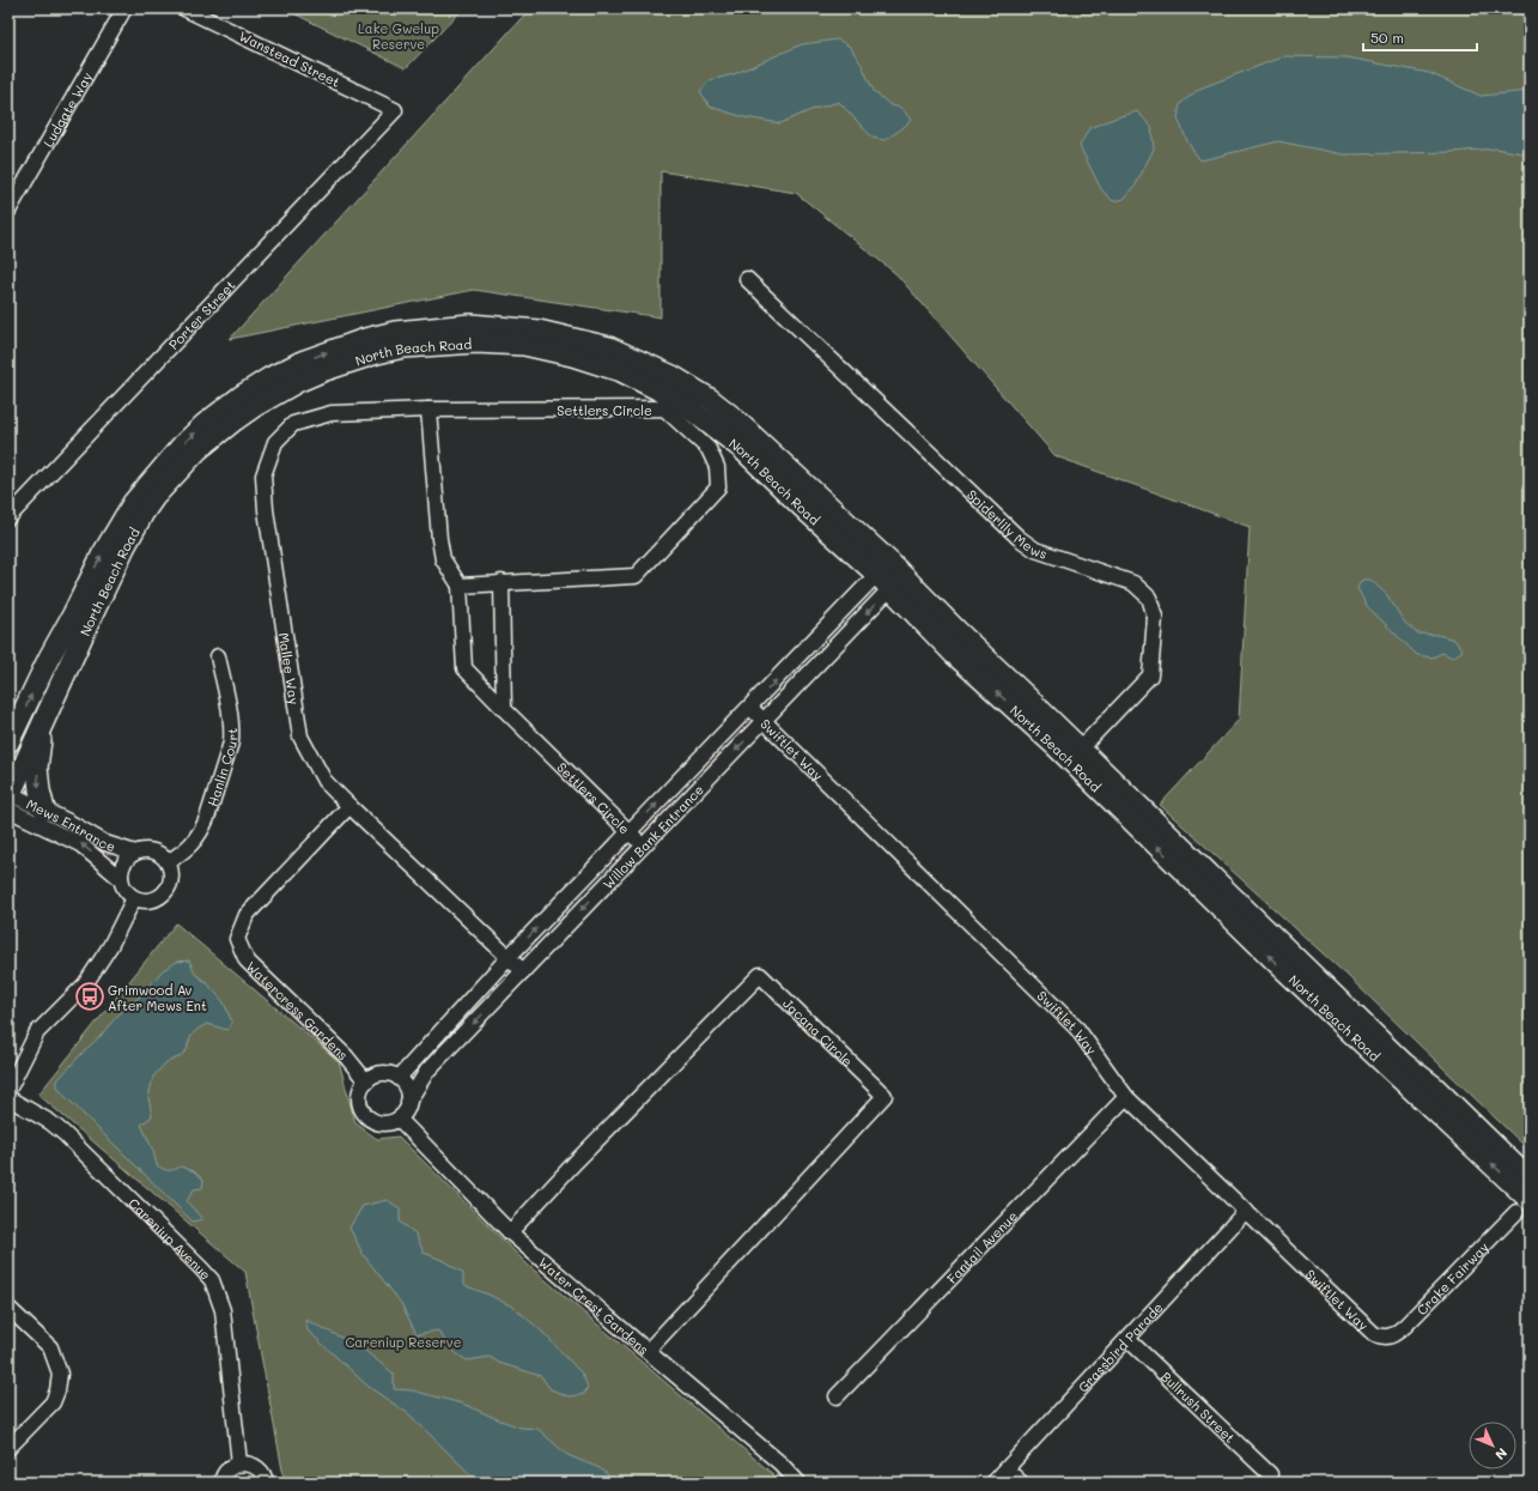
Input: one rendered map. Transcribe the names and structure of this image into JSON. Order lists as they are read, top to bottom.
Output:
{
  "streets": {
    "main road": ["North Beach Road"],
    "street": [
      "Wanstead Street",
      "Ludgate Way",
      "Porter Street",
      "Settlers Circle",
      "Spiderlily Mews",
      "Mallee Way",
      "Swiftlet Way",
      "Hanlin Court",
      "Mews Entrance",
      "Willow Bank Entrance",
      "Watercress Gardens",
      "Jacana Circle",
      "Careniup Avenue",
      "Fantail Avenue",
      "Crake Fairway",
      "Water Crest Gardens",
      "Grassbird Parade",
      "Bullrush Street"
    ]
  },
  "crossings": [
    ["Wanstead Street", "Porter Street"],
    ["North Beach Road", "Spiderlily Mews"],
    ["North Beach Road", "Mews Entrance"],
    ["North Beach Road", "Willow Bank Entrance"],
    ["North Beach Road", "Crake Fairway"],
    ["Settlers Circle", "Mallee Way"],
    ["Settlers Circle", "Willow Bank Entrance"],
    ["Mallee Way", "Willow Bank Entrance"],
    ["Mallee Way", "Watercress Gardens"],
    ["Swiftlet Way", "Willow Bank Entrance"],
    ["Swiftlet Way", "Fantail Avenue"],
    ["Swiftlet Way", "Crake Fairway"],
    ["Swiftlet Way", "Grassbird Parade"],
    ["Hanlin Court", "Mews Entrance"],
    ["Willow Bank Entrance", "Watercress Gardens"],
    ["Willow Bank Entrance", "Water Crest Gardens"],
    ["Watercress Gardens", "Water Crest Gardens"],
    ["Jacana Circle", "Water Crest Gardens"],
    ["Grassbird Parade", "Bullrush Street"]
  ],
  "parks": ["Lake Gwelup Reserve", "Careniup Reserve"],
  "places": {
    "bus stop": ["Grimwood Av After Mews Ent"]
  },
  "scale_bar": "50 m",
  "north": "bottom right"
}
